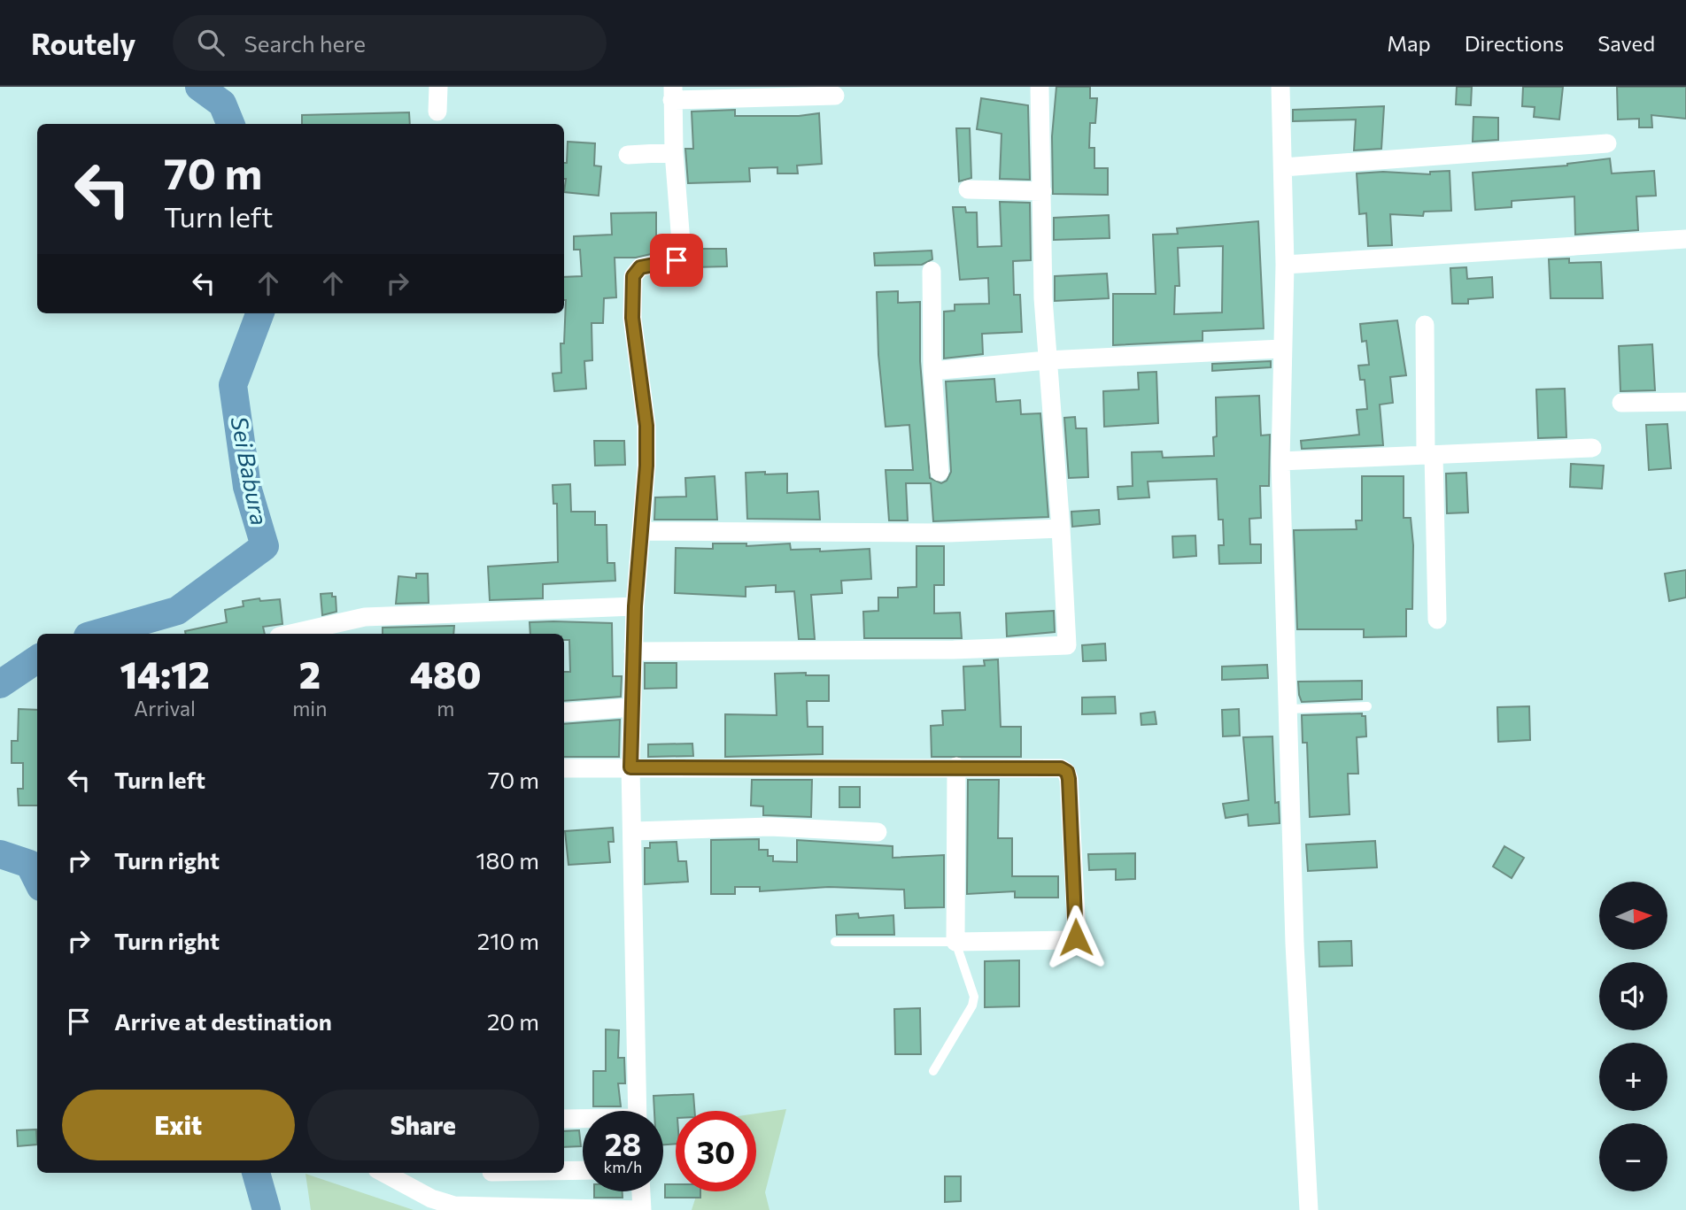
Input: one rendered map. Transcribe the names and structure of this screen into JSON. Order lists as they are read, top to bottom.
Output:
{
  "water": ["Sei Babura"],
  "north": "right",
  "page": {
    "header": "Routely",
    "search": "Search here",
    "nav": ["Map", "Directions", "Saved"],
    "turn": ["70 m", "Turn left"],
    "eta": [
      "14:12",
      "Arrival",
      "2",
      "min",
      "480",
      "m"
    ],
    "list": [
      {
        "name": "Turn left",
        "value": "70 m"
      },
      {
        "name": "Turn right",
        "value": "180 m"
      },
      {
        "name": "Turn right",
        "value": "210 m"
      },
      {
        "name": "Arrive at destination",
        "value": "20 m"
      }
    ],
    "map_buttons": ["+", "−"],
    "buttons": ["Exit", "Share"],
    "speed": "28 km/h",
    "limit": "30"
  }
}
